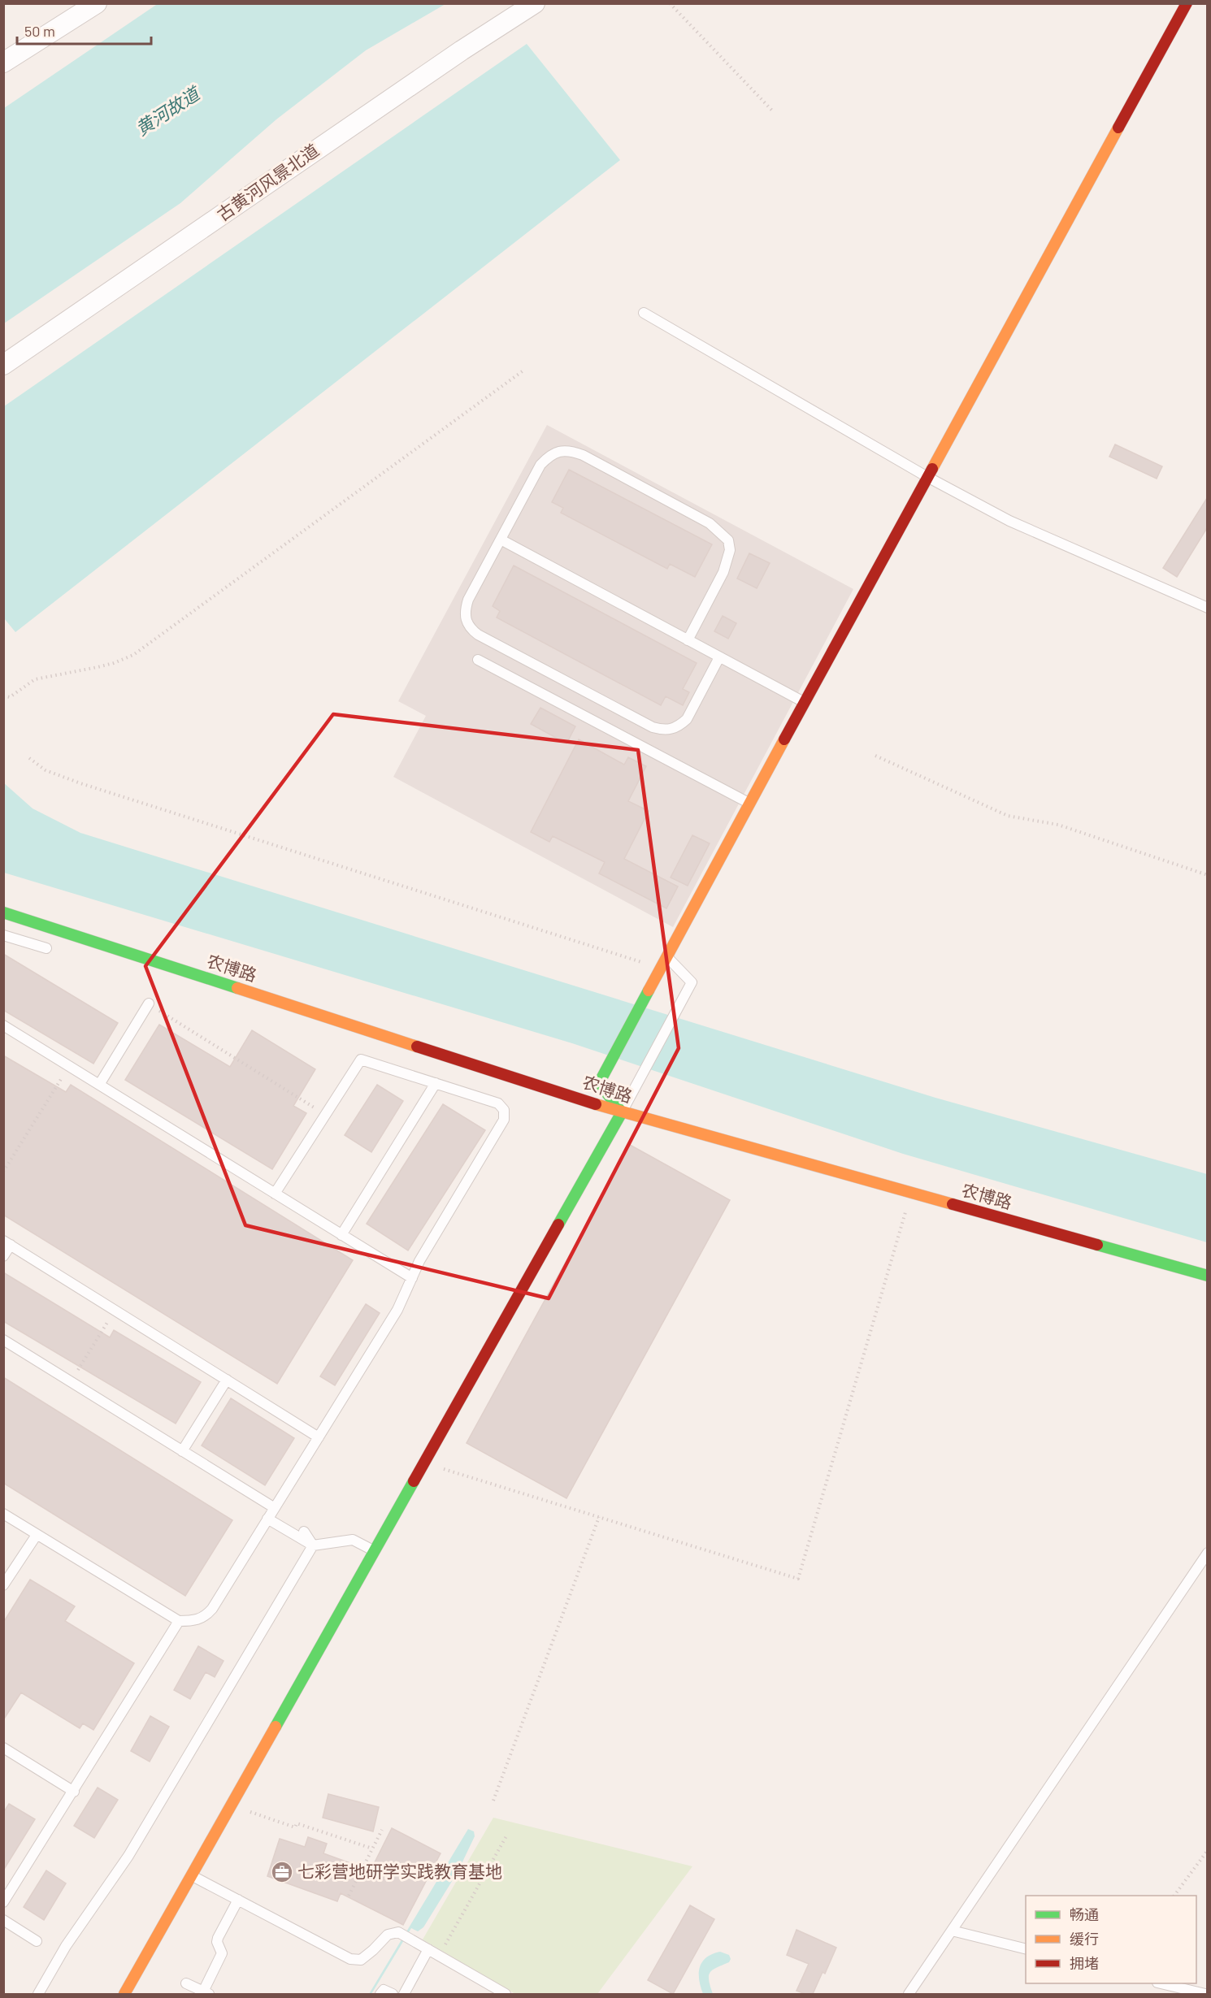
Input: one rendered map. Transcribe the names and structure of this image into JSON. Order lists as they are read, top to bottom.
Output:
{
  "streets": {
    "street": ["古黄河风景北道", "农博路"]
  },
  "water": ["黄河故道"],
  "places": {
    "office": ["七彩营地研学实践教育基地"]
  },
  "legend": ["畅通", "缓行", "拥堵"],
  "scale_bar": "50 m"
}
